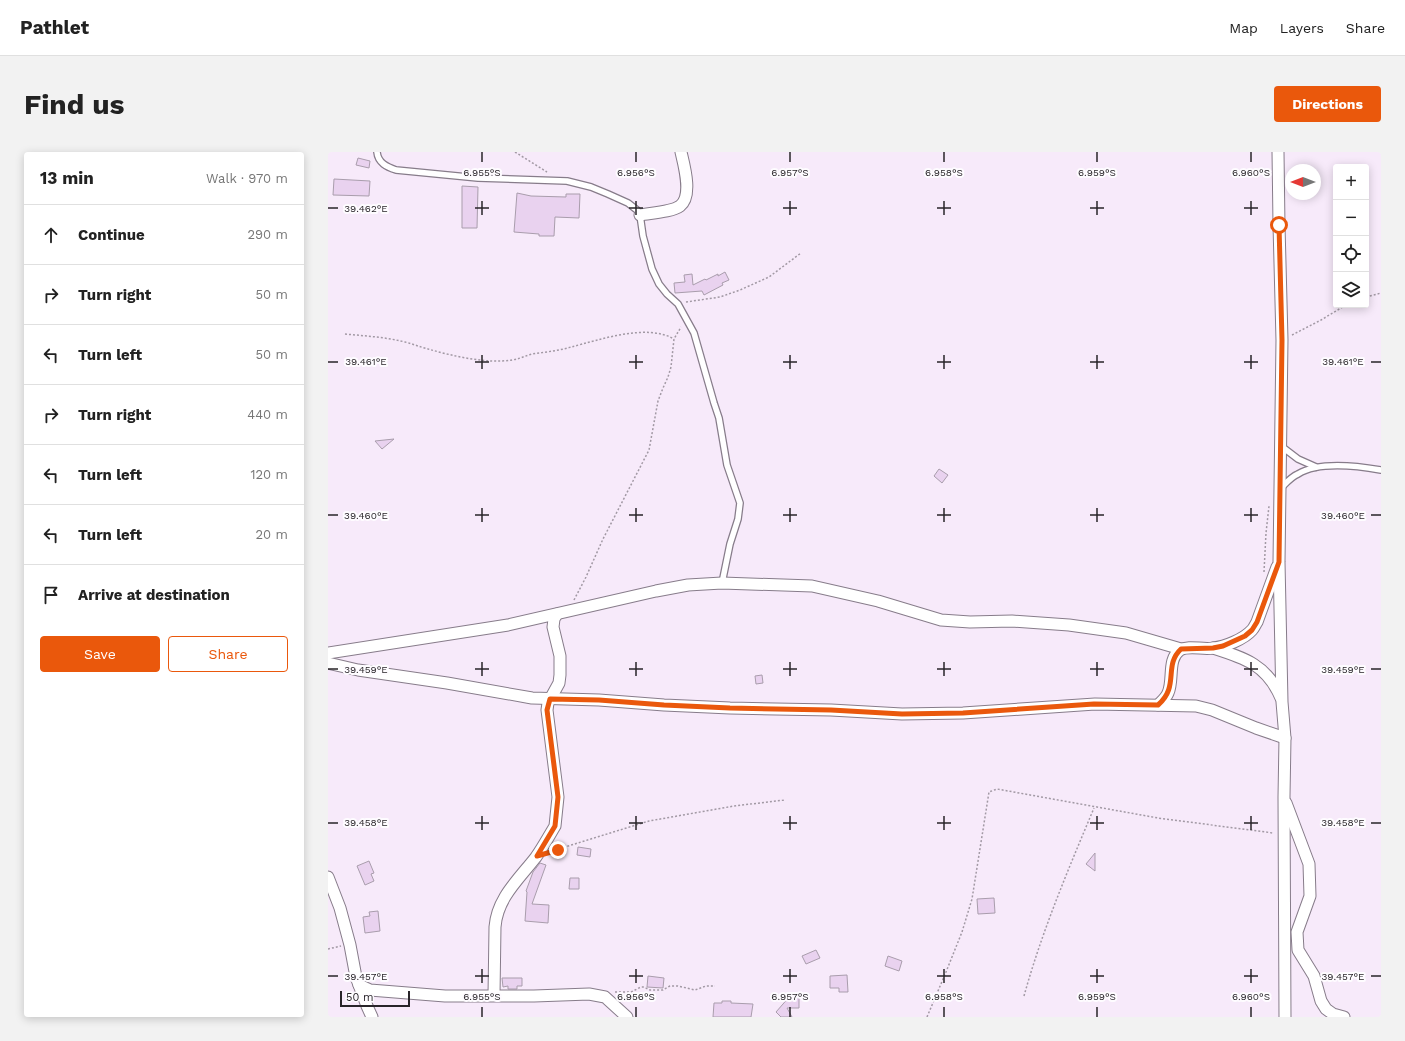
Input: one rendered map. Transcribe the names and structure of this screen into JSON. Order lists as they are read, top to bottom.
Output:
{
  "scale_bar": "50 m",
  "north": "left",
  "page": {
    "header": "Pathlet",
    "nav": ["Map", "Layers", "Share"],
    "buttons": [
      "Directions",
      ["Save", "Share"]
    ],
    "title": "Find us",
    "heading": ["13 min", "Walk · 970 m"],
    "map_buttons": ["+", "−"],
    "list": [
      ["Continue", "290 m"],
      ["Turn right", "50 m"],
      ["Turn left", "50 m"],
      ["Turn right", "440 m"],
      ["Turn left", "120 m"],
      ["Turn left", "20 m"],
      "Arrive at destination"
    ],
    "scale": "50 m"
  },
  "coordinates": [
    "6.955°S",
    "6.956°S",
    "6.957°S",
    "6.958°S",
    "6.959°S",
    "6.960°S",
    "39.462°E",
    "39.461°E",
    "39.460°E",
    "39.459°E",
    "39.458°E",
    "39.457°E"
  ]
}
